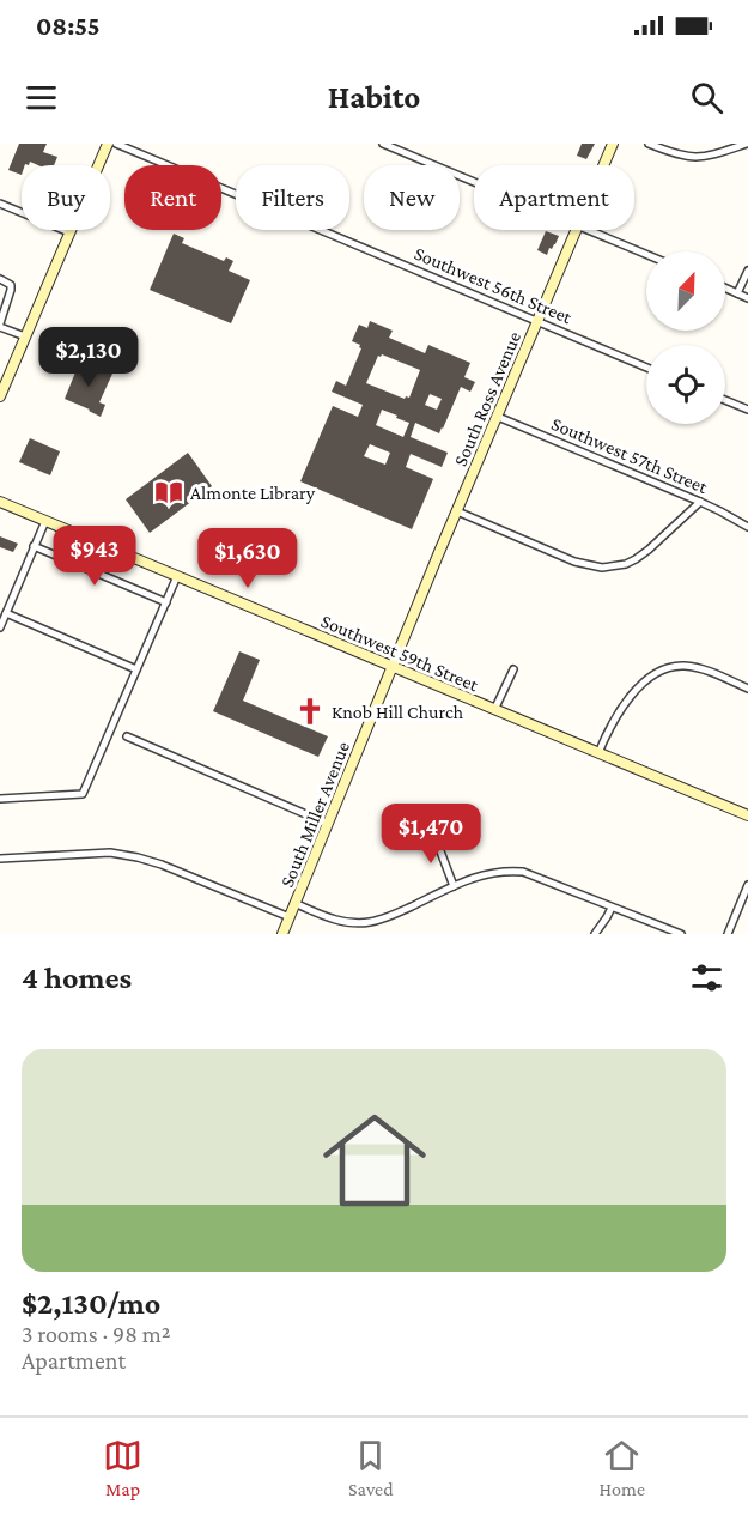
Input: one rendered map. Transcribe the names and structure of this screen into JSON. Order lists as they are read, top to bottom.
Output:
{
  "streets": {
    "main road": ["South Ross Avenue", "Southwest 59th Street", "South Miller Avenue"],
    "street": ["Southwest 56th Street", "Southwest 57th Street"]
  },
  "crossings": [
    ["Southwest 56th Street", "South Ross Avenue"],
    ["South Ross Avenue", "Southwest 57th Street"],
    ["South Ross Avenue", "Southwest 59th Street"],
    ["South Ross Avenue", "South Miller Avenue"],
    ["Southwest 59th Street", "South Miller Avenue"]
  ],
  "places": {
    "library": ["Almonte Library"],
    "church": ["Knob Hill Church"]
  },
  "north": "top right",
  "page": {
    "status": "08:55",
    "header": "Habito",
    "chip": [
      "Buy",
      "Rent",
      "Filters",
      "New",
      "Apartment"
    ],
    "price": [
      "$2,130",
      "$943",
      "$1,630",
      "$1,470"
    ],
    "heading": "4 homes",
    "list": [
      {
        "name": "$2,130/mo",
        "note": "3 rooms · 98 m² · Apartment"
      }
    ],
    "tabs": ["Map", "Saved", "Home"]
  }
}
